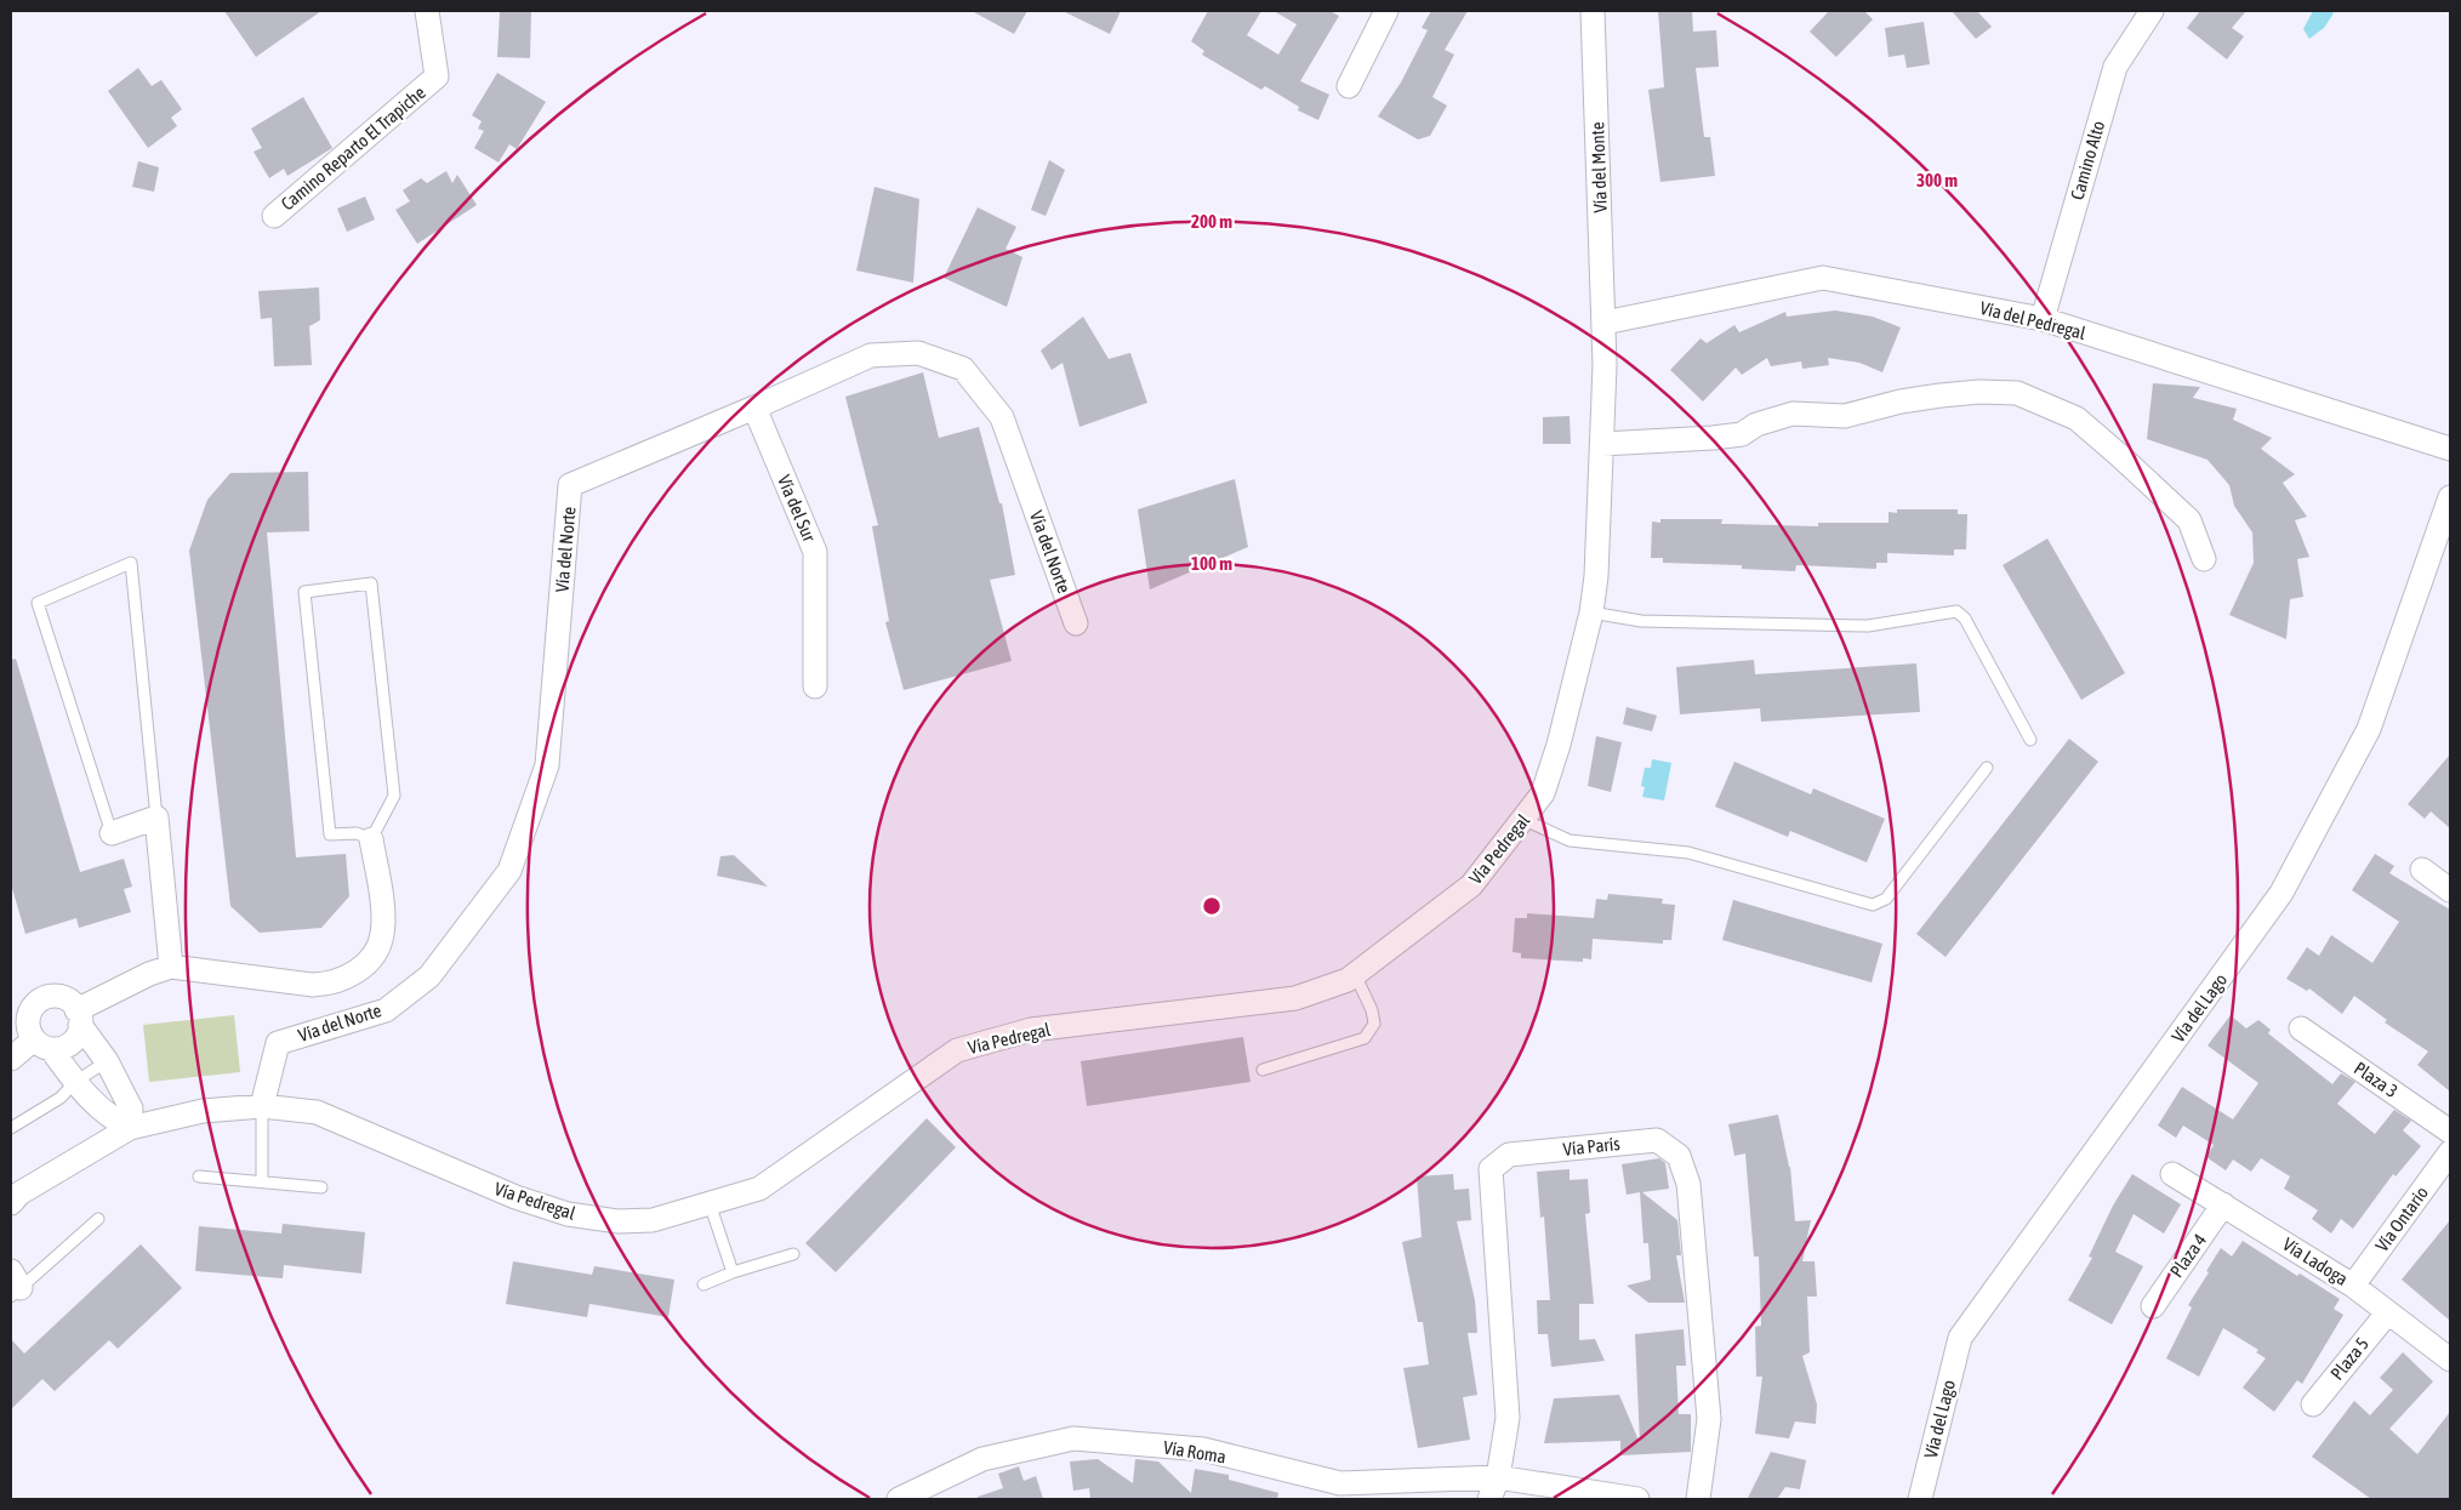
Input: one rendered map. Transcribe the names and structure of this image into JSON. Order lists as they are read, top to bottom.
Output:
{
  "streets": {
    "street": [
      "Camino Reparto El Trapiche",
      "Camino Alto",
      "Vía del Monte",
      "Vía del Pedregal",
      "Vía del Sur",
      "Vía del Norte",
      "Vía Pedregal",
      "Vía del Lago",
      "Plaza 3",
      "Vía París",
      "Vía Ontario",
      "Plaza 4",
      "Vía Ladoga",
      "Plaza 5",
      "Vía Roma"
    ]
  },
  "crossings": [
    ["Camino Alto", "Vía del Pedregal"],
    ["Vía del Monte", "Vía del Pedregal"],
    ["Vía del Monte", "Vía Pedregal"],
    ["Vía del Pedregal", "Vía Pedregal"],
    ["Vía del Sur", "Vía del Norte"],
    ["Vía del Norte", "Vía Pedregal"],
    ["Vía París", "Vía Roma"],
    ["Vía Ontario", "Vía Ladoga"],
    ["Plaza 4", "Vía Ladoga"],
    ["Vía Ladoga", "Plaza 5"]
  ],
  "rings": ["300 m", "200 m", "100 m"]
}
